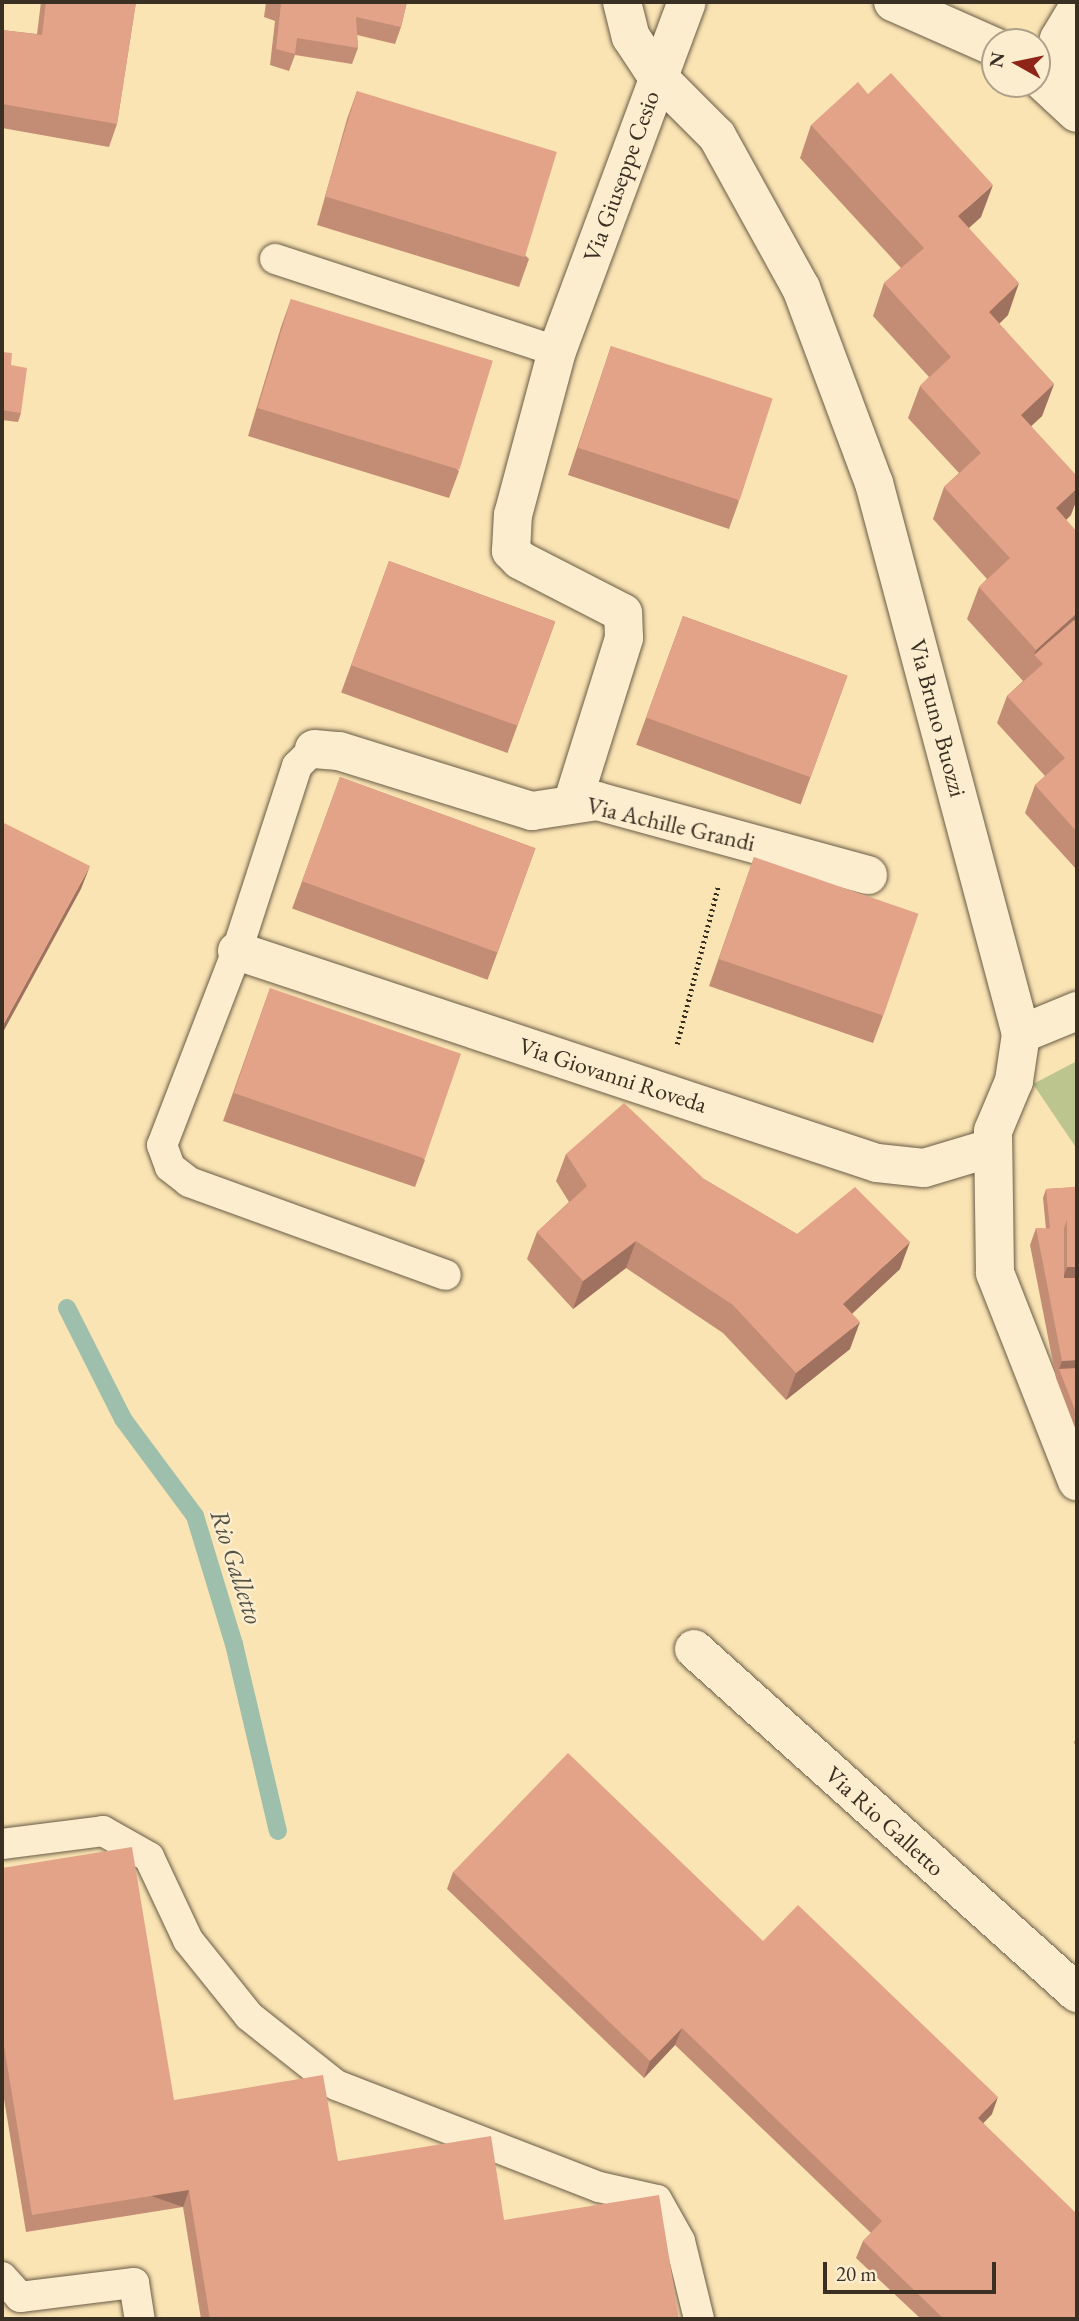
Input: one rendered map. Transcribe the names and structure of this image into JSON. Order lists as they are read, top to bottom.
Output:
{
  "streets": {
    "street": [
      "Via Giuseppe Cesio",
      "Via Bruno Buozzi",
      "Via Achille Grandi",
      "Via Giovanni Roveda",
      "Via Rio Galletto"
    ]
  },
  "crossings": [
    ["Via Giuseppe Cesio", "Via Bruno Buozzi"],
    ["Via Giuseppe Cesio", "Via Achille Grandi"],
    ["Via Bruno Buozzi", "Via Giovanni Roveda"]
  ],
  "water": ["Rio Galletto"],
  "scale_bar": "20 m",
  "north": "left"
}
